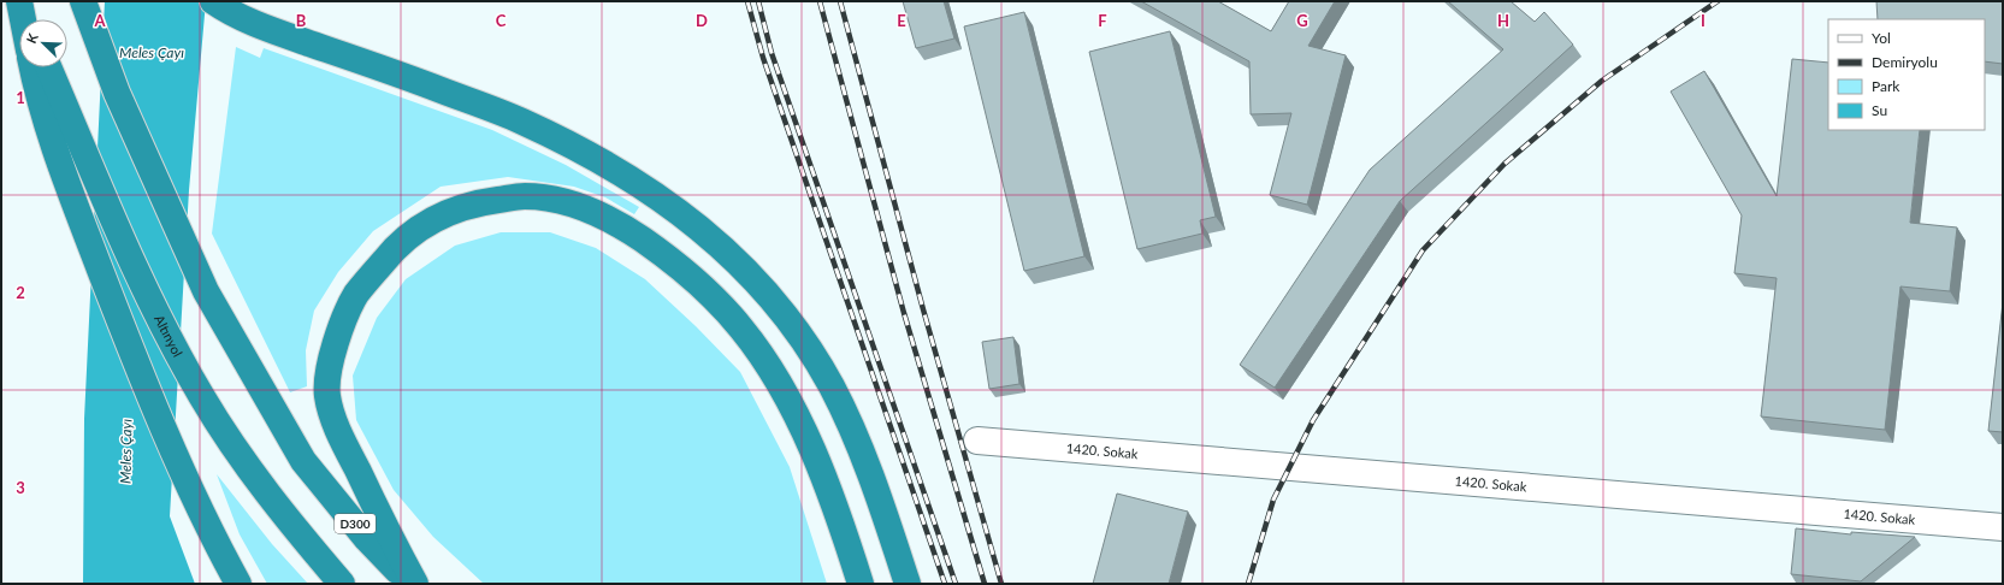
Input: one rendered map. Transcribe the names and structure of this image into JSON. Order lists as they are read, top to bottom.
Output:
{
  "streets": {
    "highway": ["Altınyol", "D300"],
    "street": ["1420. Sokak"]
  },
  "water": ["Meles Çayı"],
  "legend": [
    "Yol",
    "Demiryolu",
    "Park",
    "Su"
  ],
  "north": "top left",
  "grid": {
    "columns": [
      "A",
      "B",
      "C",
      "D",
      "E",
      "F",
      "G",
      "H",
      "I"
    ],
    "rows": ["1", "2", "3"]
  }
}
